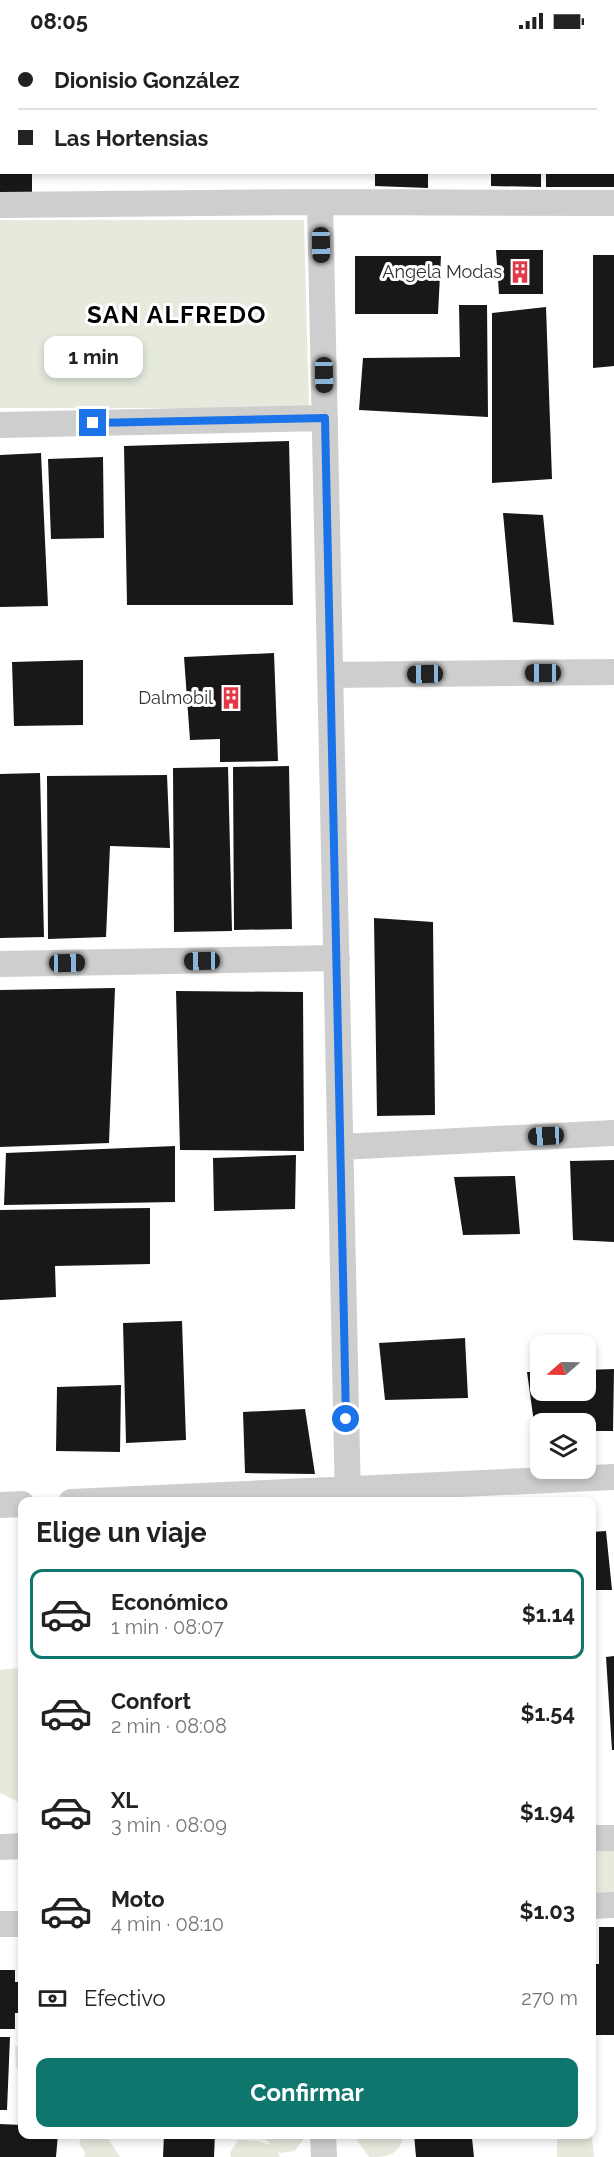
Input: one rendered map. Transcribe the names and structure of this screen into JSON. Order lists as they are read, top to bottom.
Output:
{
  "districts": ["SAN ALFREDO"],
  "places": {
    "building": ["Angela Modas", "Dalmobil"]
  },
  "north": "left",
  "page": {
    "status": "08:05",
    "banner": ["Dionisio González", "Las Hortensias"],
    "bubble": "1 min",
    "heading": "Elige un viaje",
    "list": [
      {
        "name": "Económico",
        "note": "1 min · 08:07",
        "value": "$1.14"
      },
      {
        "name": "Confort",
        "note": "2 min · 08:08",
        "value": "$1.54"
      },
      {
        "name": "XL",
        "note": "3 min · 08:09",
        "value": "$1.94"
      },
      {
        "name": "Moto",
        "note": "4 min · 08:10",
        "value": "$1.03"
      }
    ],
    "pay": ["Efectivo", "270 m"],
    "buttons": "Confirmar"
  }
}
